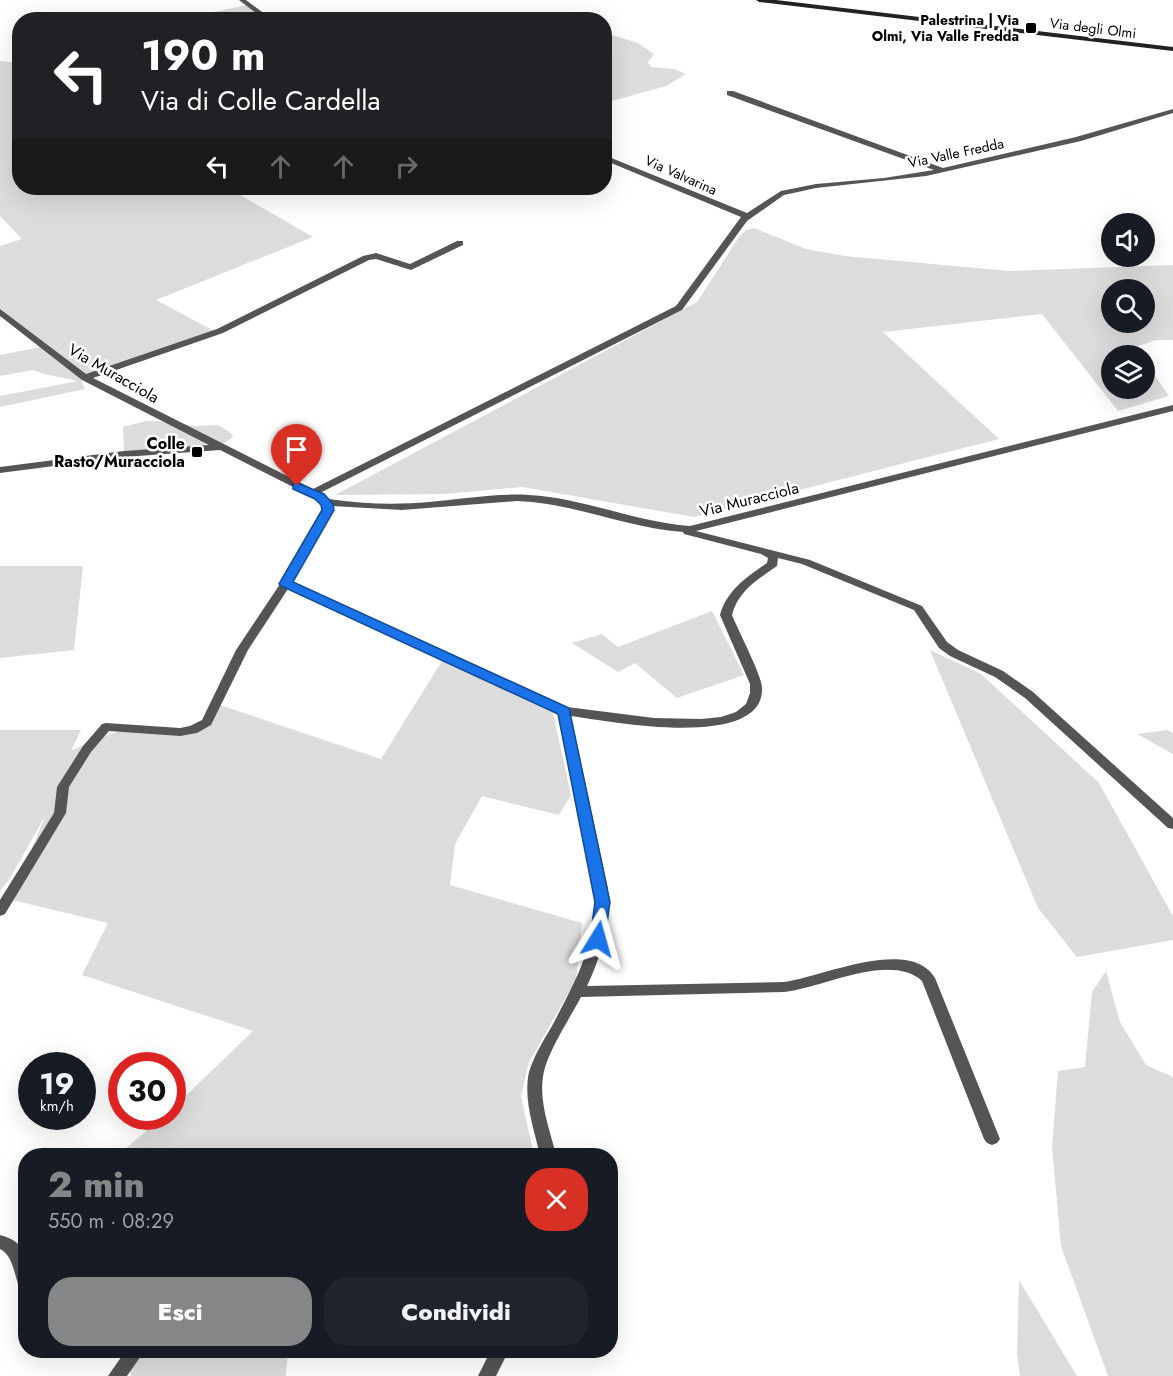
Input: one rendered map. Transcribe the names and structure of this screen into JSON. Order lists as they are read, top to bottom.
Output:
{
  "streets": {
    "street": [
      "Via degli Olmi",
      "Via Valle Fredda",
      "Via Valvarina",
      "Via Muracciola"
    ]
  },
  "crossings": [
    ["Via Valle Fredda", "Via Valvarina"]
  ],
  "places": {
    "transit": ["Palestrina | Via Olmi, Via Valle Fredda", "Colle Rasto/Muracciola"]
  },
  "page": {
    "turn": ["190 m", "Via di Colle Cardella"],
    "speed": "19 km/h",
    "limit": "30",
    "heading": ["2 min", "550 m · 08:29"],
    "buttons": ["Esci", "Condividi"]
  }
}
